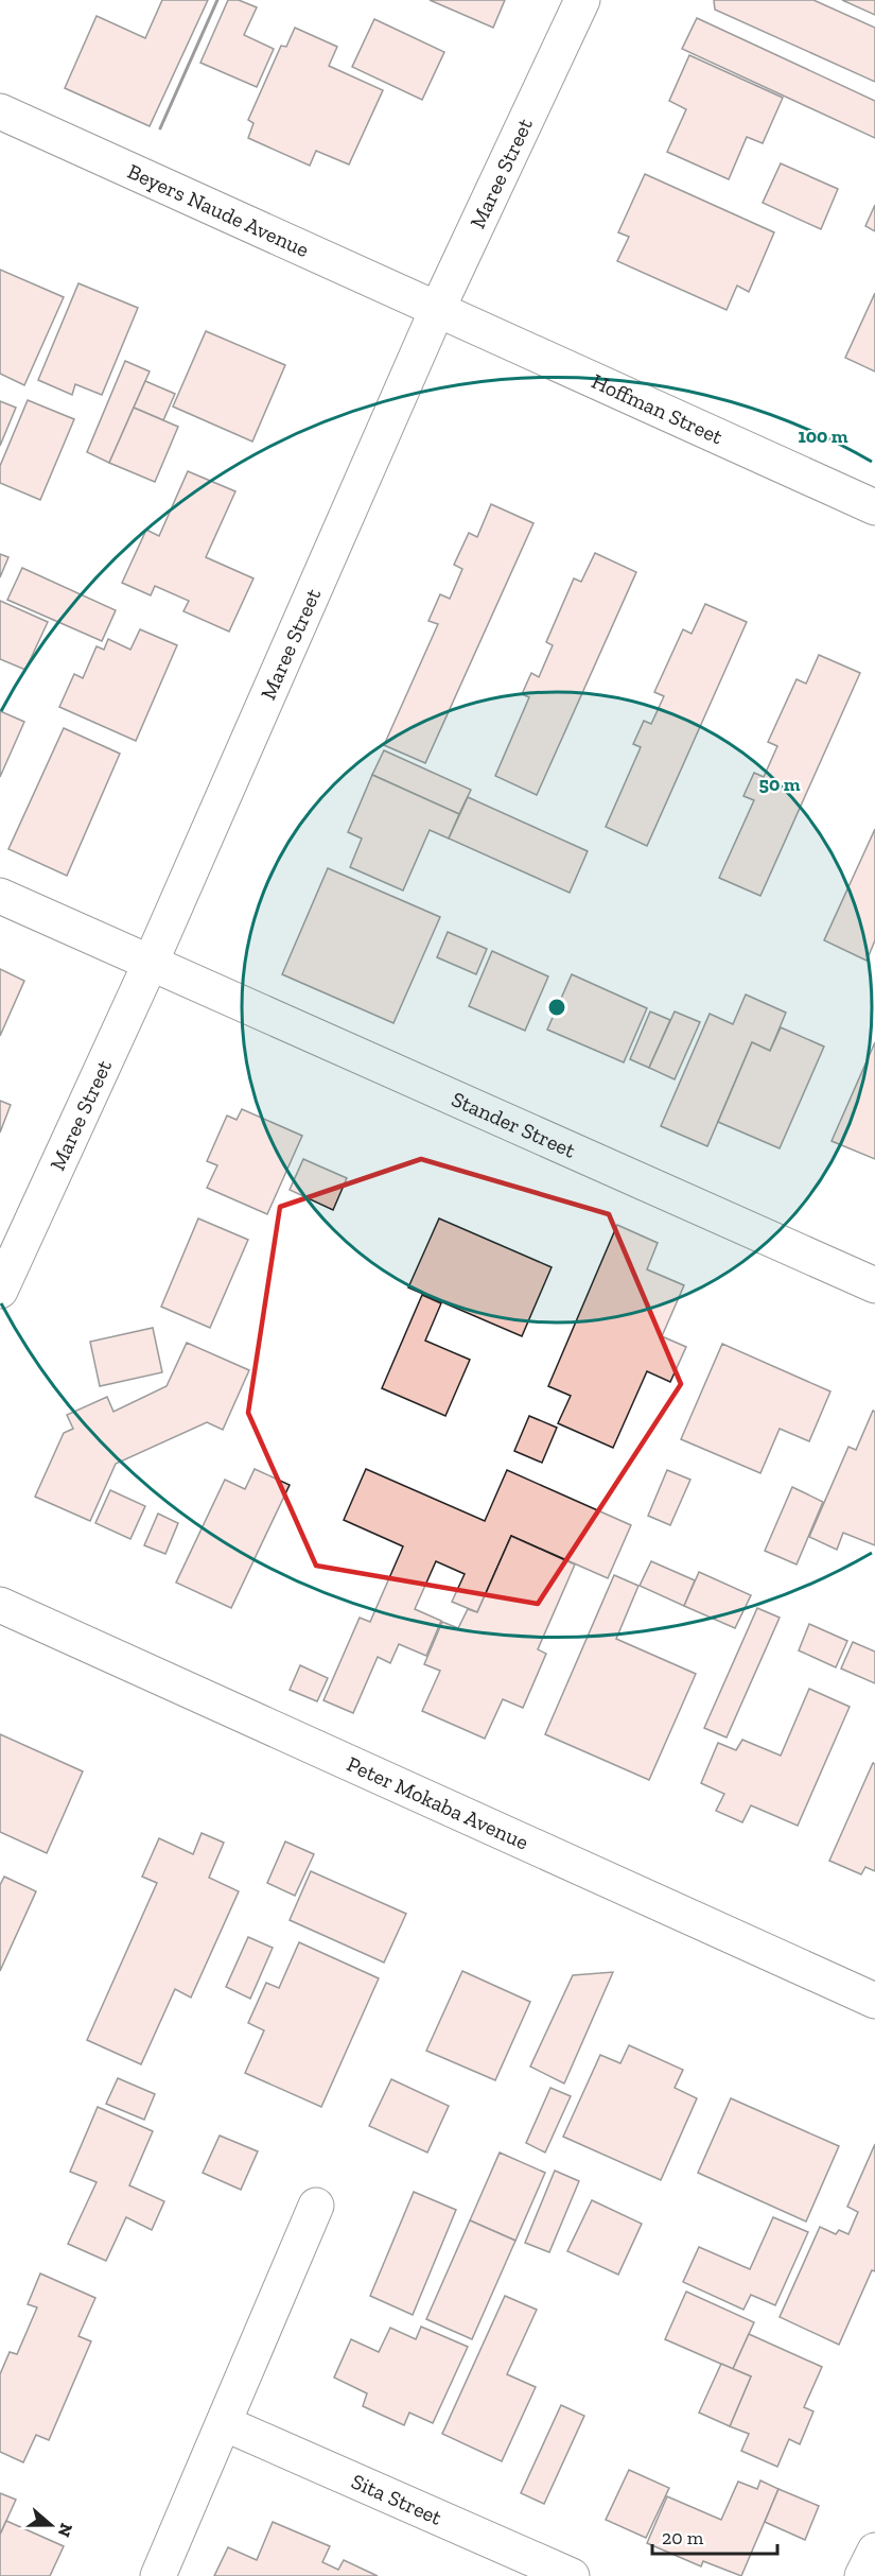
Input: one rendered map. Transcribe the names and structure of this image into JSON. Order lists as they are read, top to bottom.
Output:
{
  "streets": {
    "street": [
      "Maree Street",
      "Beyers Naude Avenue",
      "Hoffman Street",
      "Stander Street",
      "Peter Mokaba Avenue",
      "Sita Street"
    ]
  },
  "crossings": [
    ["Maree Street", "Beyers Naude Avenue"],
    ["Maree Street", "Hoffman Street"],
    ["Maree Street", "Stander Street"],
    ["Beyers Naude Avenue", "Hoffman Street"]
  ],
  "scale_bar": "20 m",
  "north": "right",
  "rings": ["100 m", "50 m"]
}
